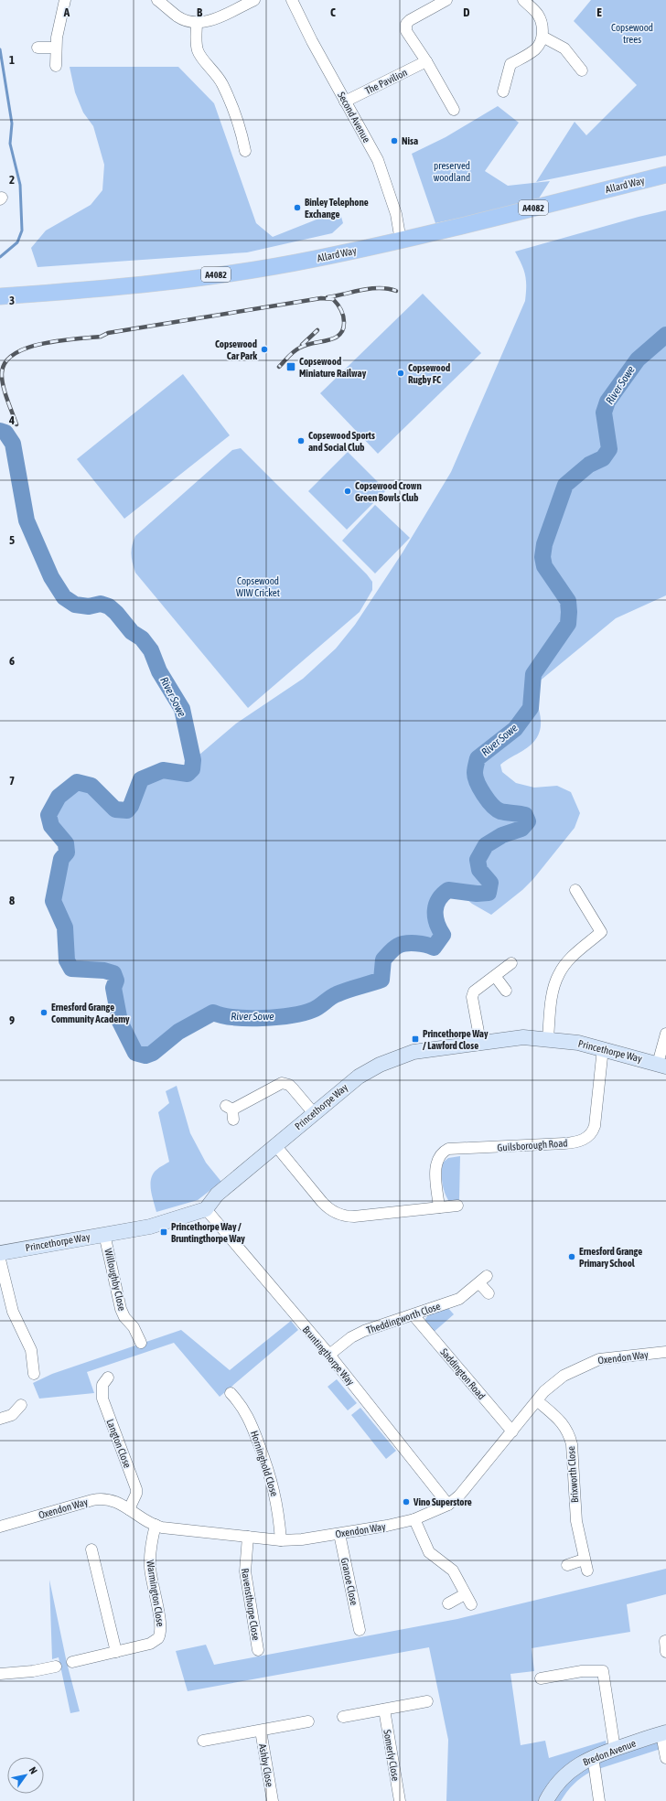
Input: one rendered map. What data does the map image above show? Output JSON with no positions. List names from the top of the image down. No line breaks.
{"streets":{"main road":["Allard Way","A4082"],"street":["The Pavilion","Second Avenue","Princethorpe Way","Guilsborough Road","Willoughby Close","Theddingworth Close","Bruntingthorpe Way","Oxendon Way","Saddington Road","Langton Close","Horninghold Close","Brixworth Close","Granoe Close","Warmington Close","Ravensthorpe Close","Bredon Avenue","Somerly Close","Ashby Close"]},"crossings":[["The Pavilion","Second Avenue"],["Second Avenue","Allard Way"],["Princethorpe Way","Guilsborough Road"],["Princethorpe Way","Willoughby Close"],["Princethorpe Way","Bruntingthorpe Way"],["Theddingworth Close","Bruntingthorpe Way"],["Theddingworth Close","Saddington Road"],["Bruntingthorpe Way","Oxendon Way"],["Oxendon Way","Saddington Road"],["Oxendon Way","Langton Close"],["Oxendon Way","Horninghold Close"],["Oxendon Way","Brixworth Close"],["Oxendon Way","Granoe Close"],["Oxendon Way","Warmington Close"],["Oxendon Way","Ravensthorpe Close"]],"water":["River Sowe"],"parks":["Copsewood trees","preserved woodland","Copsewood WIW Cricket"],"places":{"other":["Nisa","Binley Telephone Exchange","Copsewood Car Park","Copsewood Rugby FC","Copsewood Sports and Social Club","Copsewood Crown Green Bowls Club","Ernesford Grange Community Academy","Ernesford Grange Primary School","Vino Superstore"],"transit":["Copsewood Miniature Railway","Princethorpe Way / Lawford Close","Princethorpe Way / Bruntingthorpe Way"]},"north":"top right","grid":{"columns":["A","B","C","D","E"],"rows":["1","2","3","4","5","6","7","8","9"]}}
